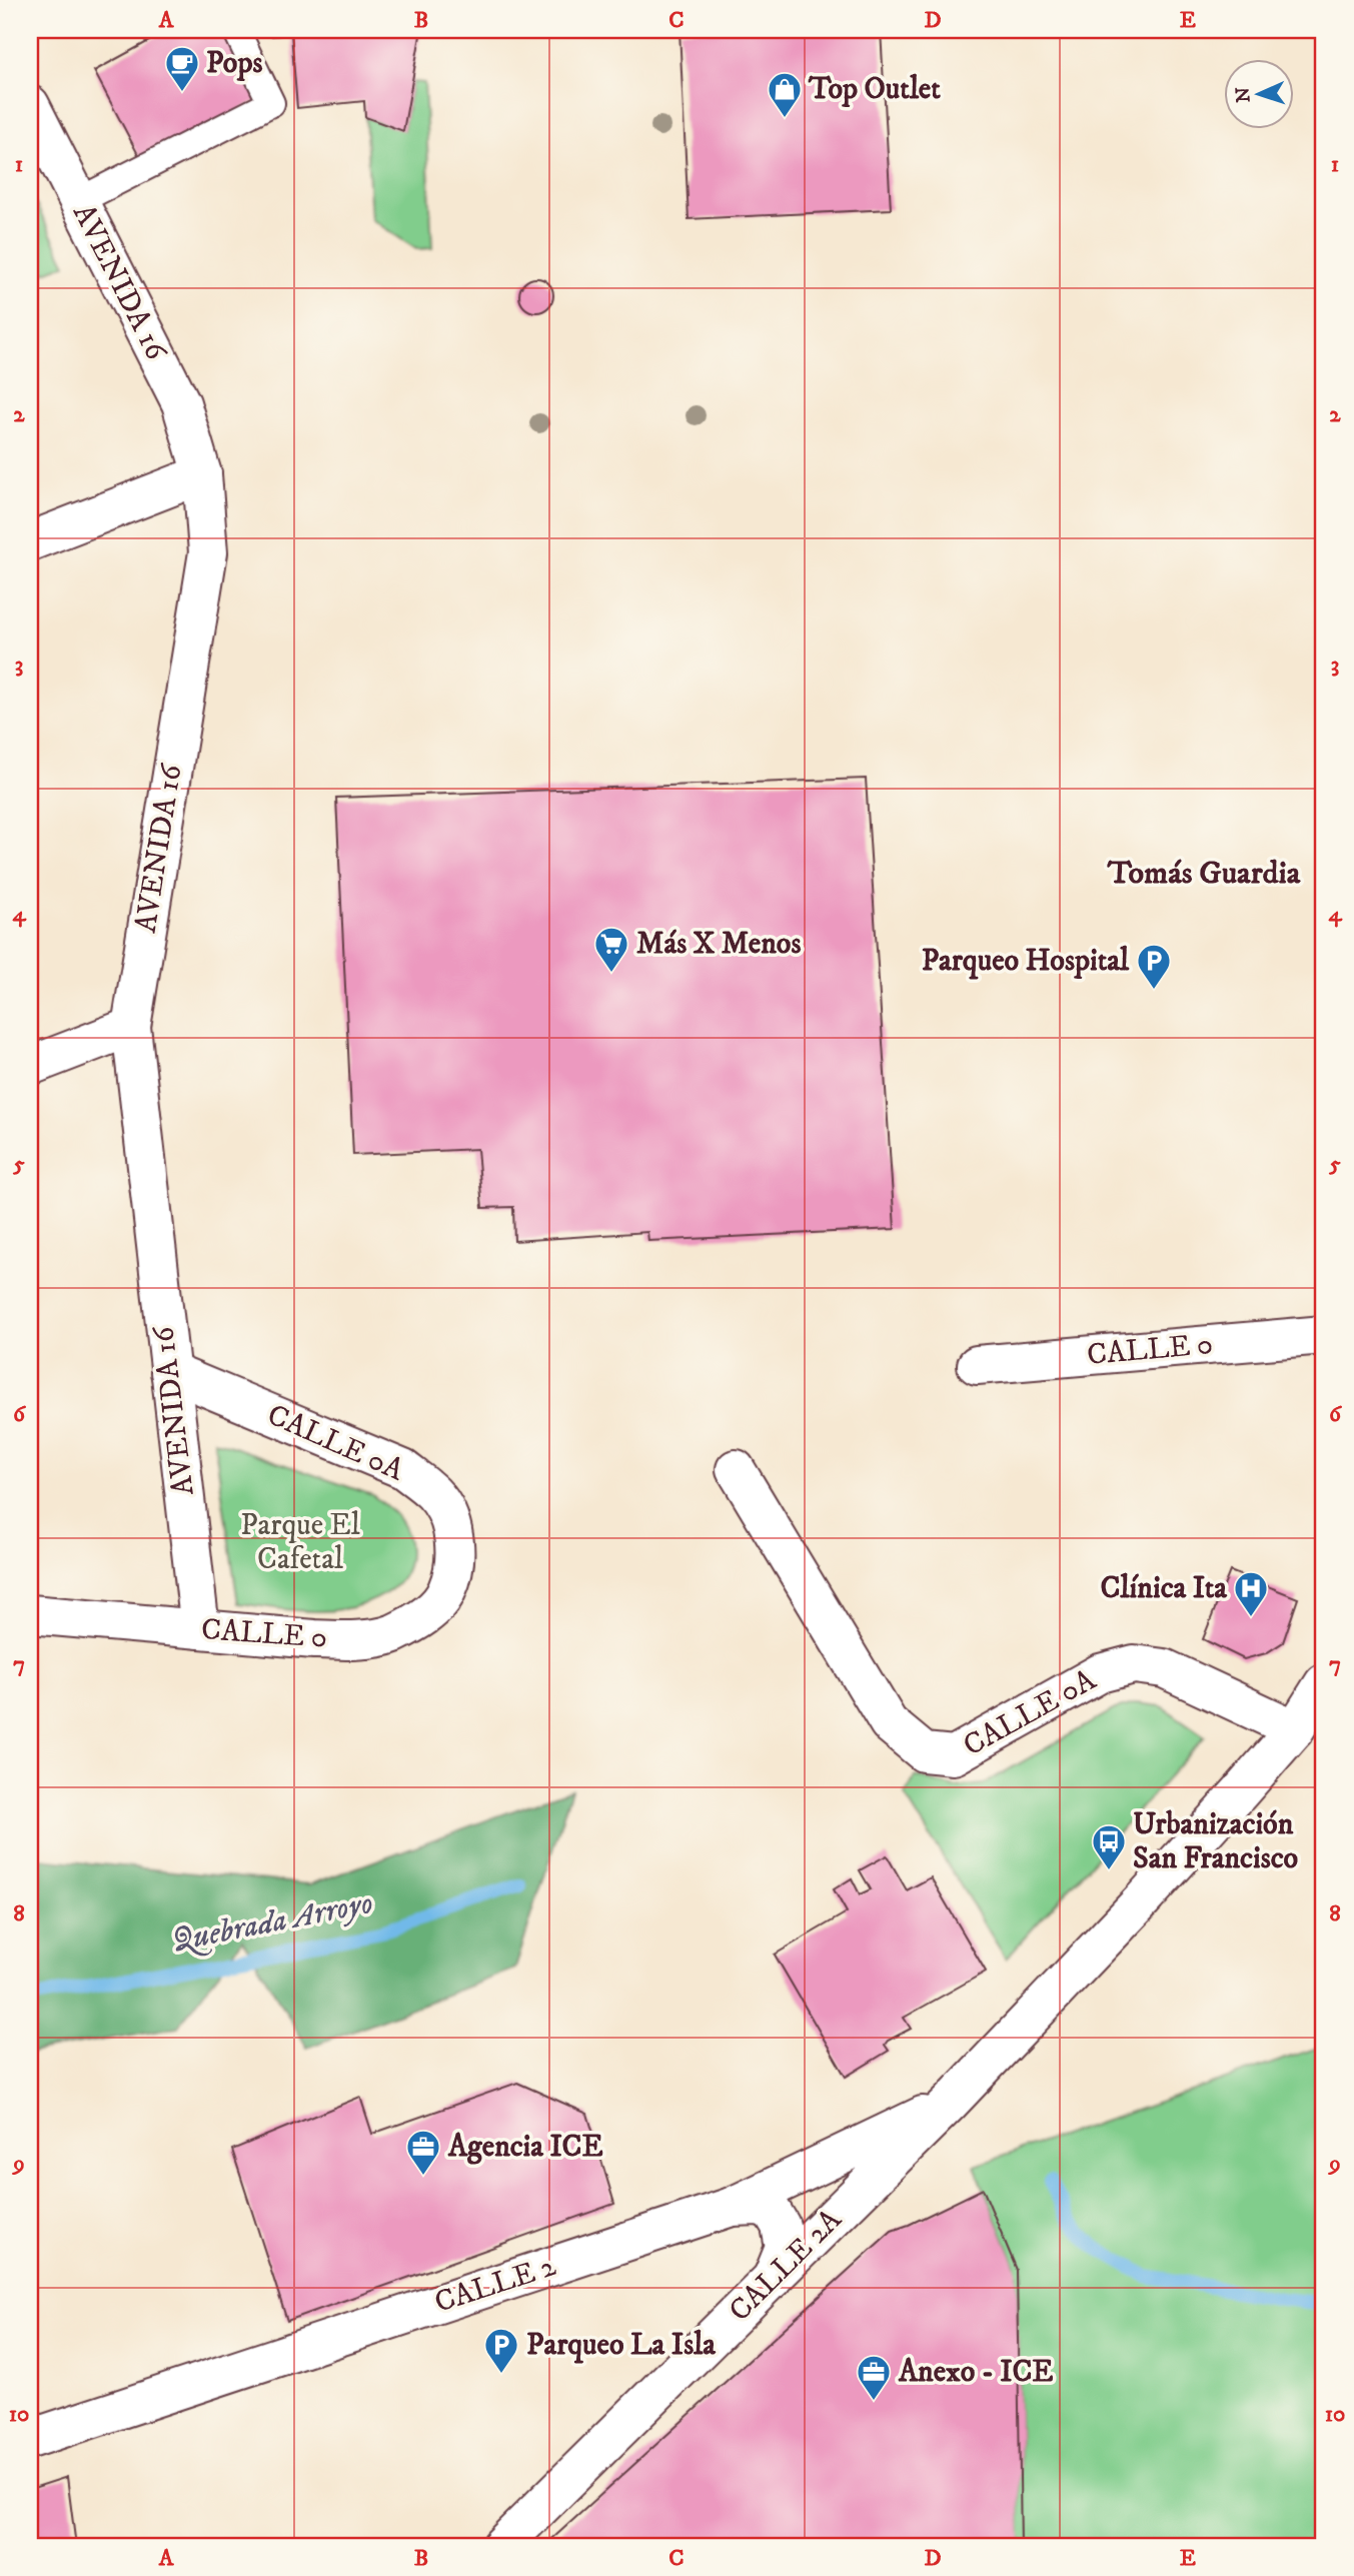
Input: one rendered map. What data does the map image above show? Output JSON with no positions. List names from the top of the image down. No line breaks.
{"streets":{"street":["AVENIDA 16","CALLE 0","CALLE 0A","CALLE 2A","CALLE 2"]},"crossings":[["AVENIDA 16","CALLE 0"],["AVENIDA 16","CALLE 0A"],["CALLE 0","CALLE 0A"],["CALLE 0A","CALLE 2A"],["CALLE 2A","CALLE 2"]],"districts":["Tomás Guardia"],"water":["Quebrada Arroyo"],"parks":["Parque El Cafetal"],"places":{"cafe":["Pops"],"shop":["Top Outlet"],"supermarket":["Más X Menos"],"parking":["Parqueo Hospital","Parqueo La Isla"],"hospital":["Clínica Ita"],"bus stop":["Urbanización San Francisco"],"office":["Agencia ICE","Anexo - ICE"]},"north":"left","grid":{"columns":["A","B","C","D","E"],"rows":["1","2","3","4","5","6","7","8","9","10"]}}
